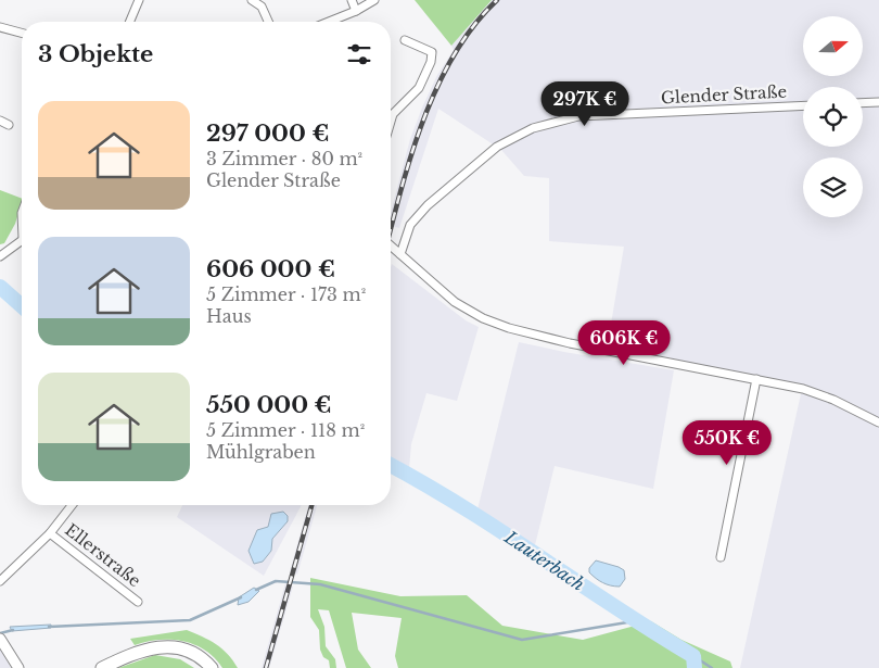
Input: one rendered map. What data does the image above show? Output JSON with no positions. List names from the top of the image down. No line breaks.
{"streets":{"street":["Glender Straße","Ellerstraße"]},"water":["Lauterbach"],"north":"right","page":{"heading":"3 Objekte","price":["297K €","606K €","550K €"],"list":[{"name":"297 000 €","note":"3 Zimmer · 80 m² · Glender Straße"},{"name":"606 000 €","note":"5 Zimmer · 173 m² · Haus"},{"name":"550 000 €","note":"5 Zimmer · 118 m² · Mühlgraben"}]}}
